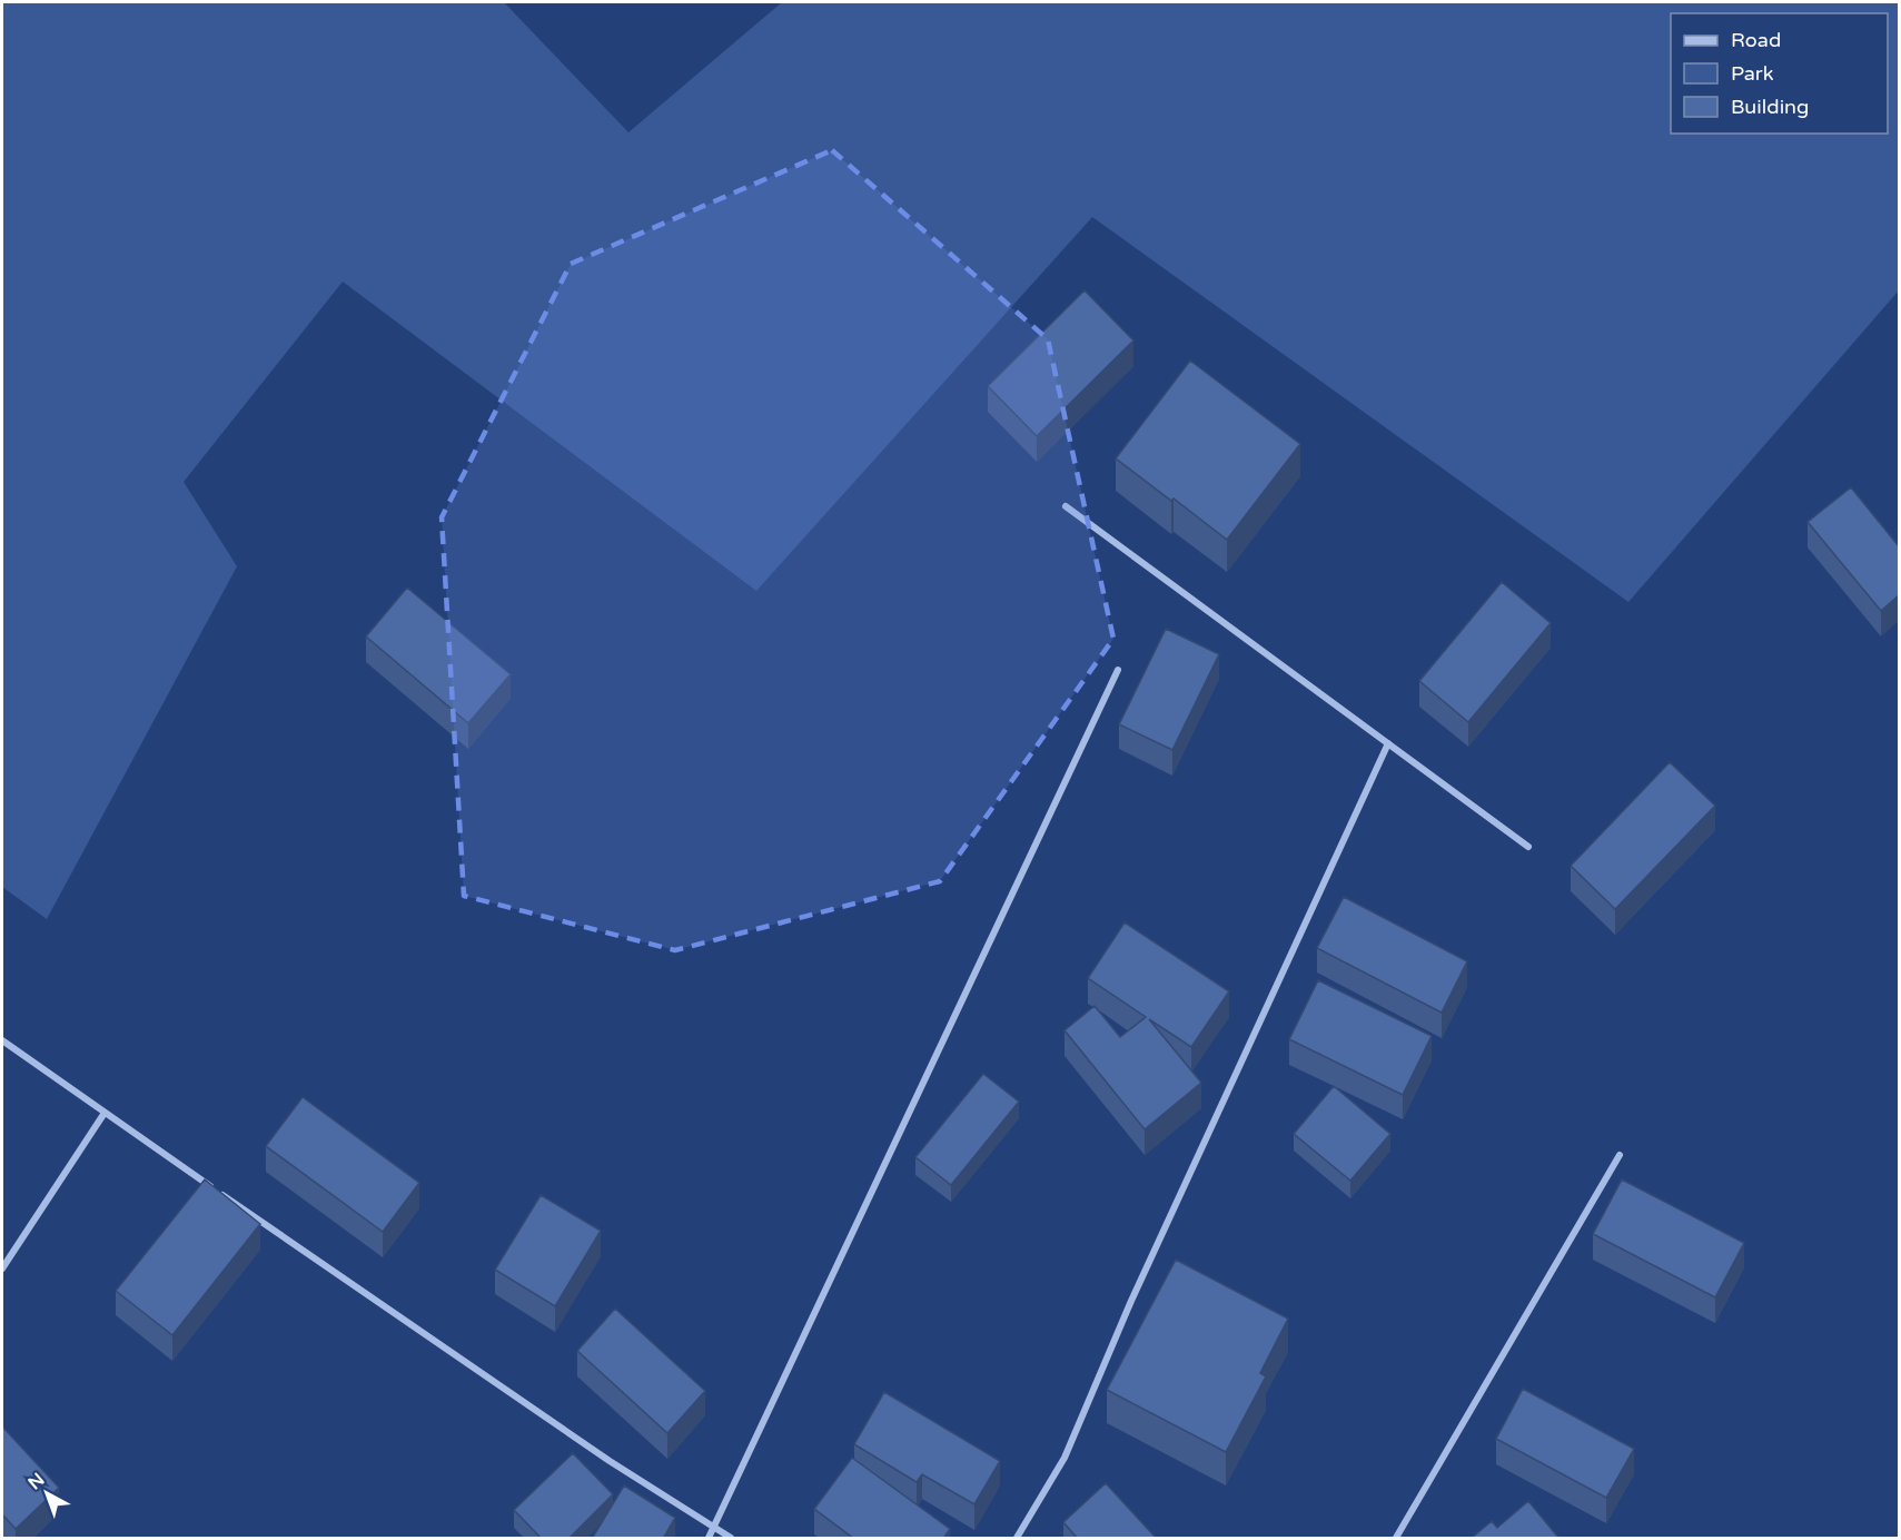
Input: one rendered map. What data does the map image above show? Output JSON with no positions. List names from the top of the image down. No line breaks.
{"legend":["Road","Park","Building"],"north":"top left"}
